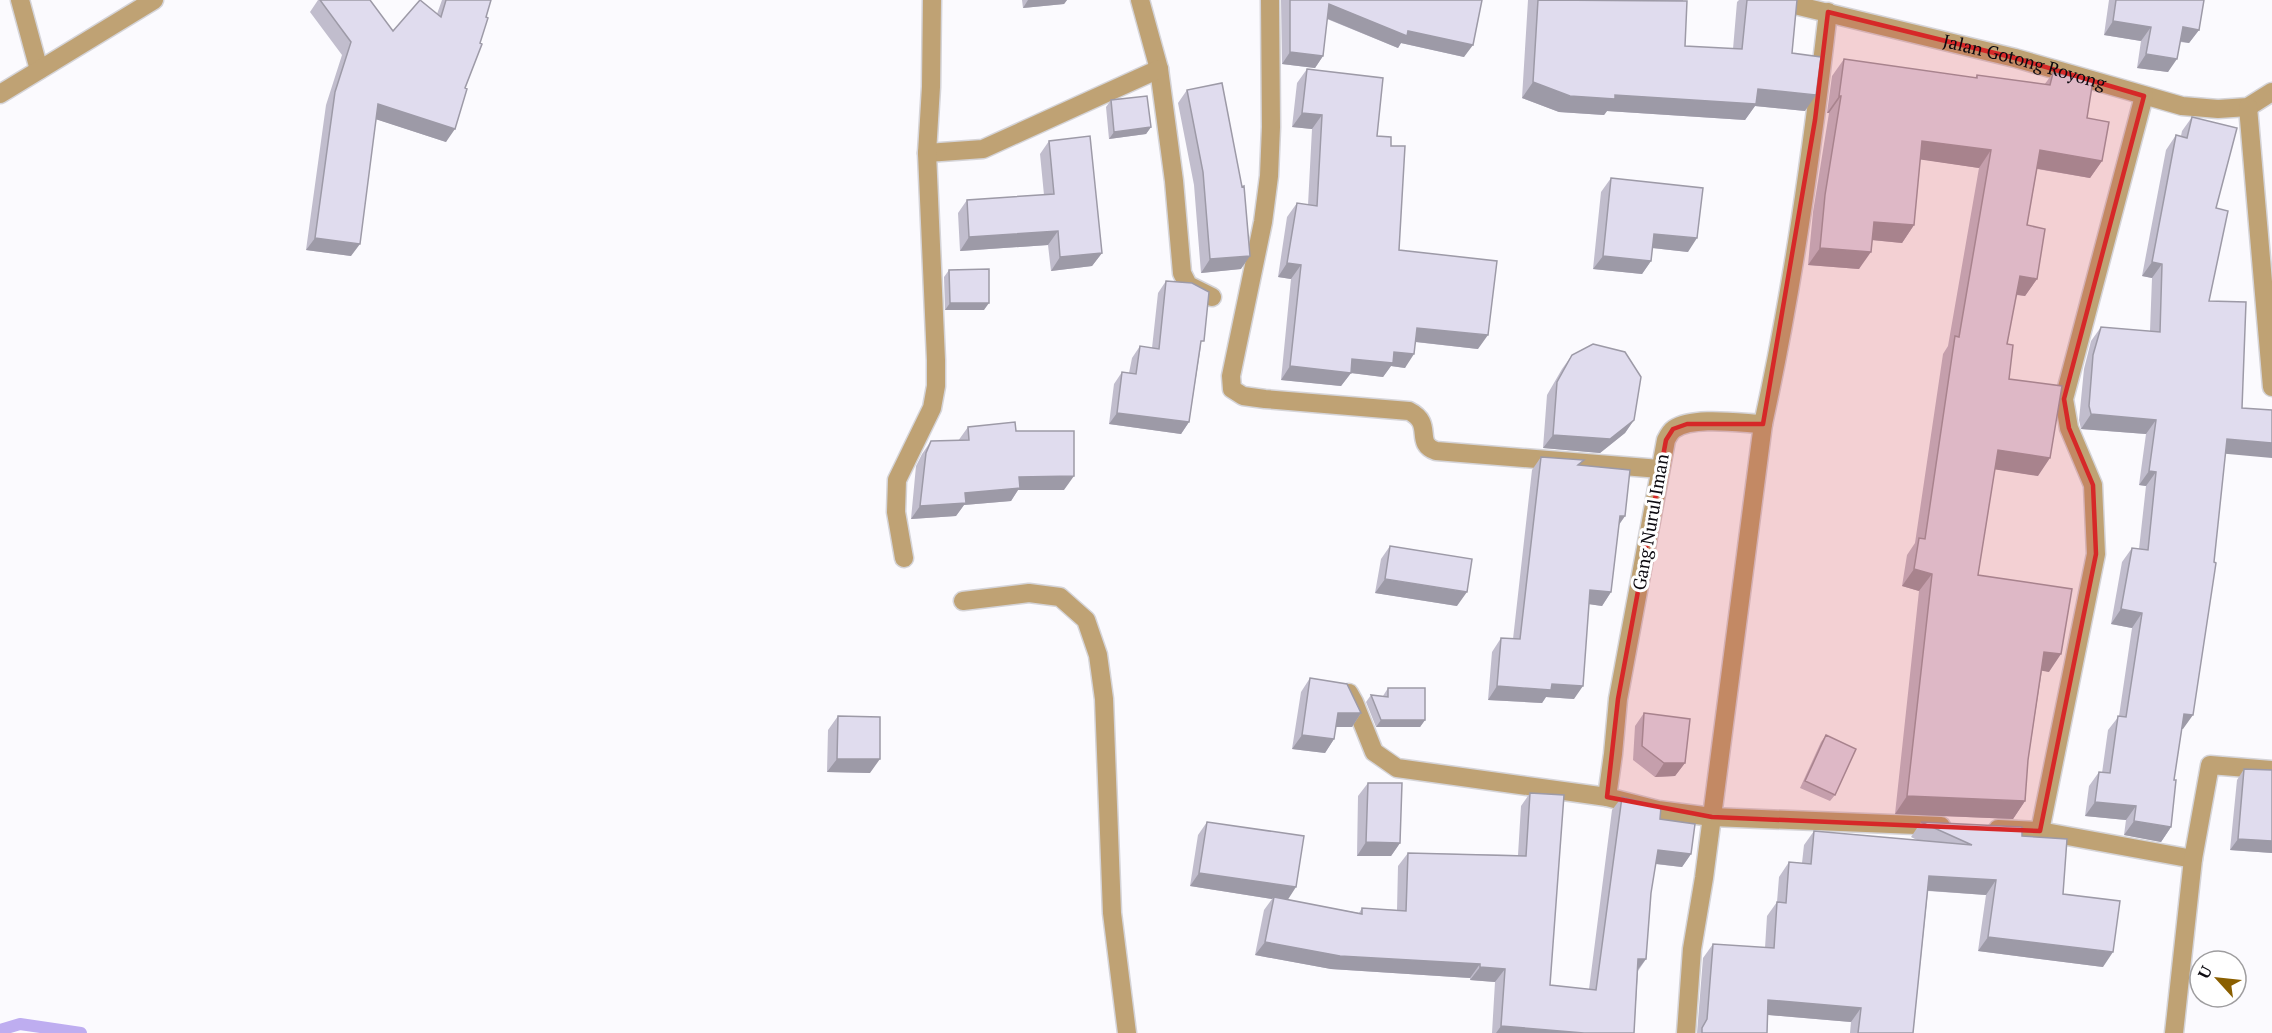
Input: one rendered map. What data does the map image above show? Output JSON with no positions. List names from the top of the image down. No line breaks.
{"streets":{"street":["Jalan Gotong Royong","Gang Nurul Iman"]},"north":"top left"}
